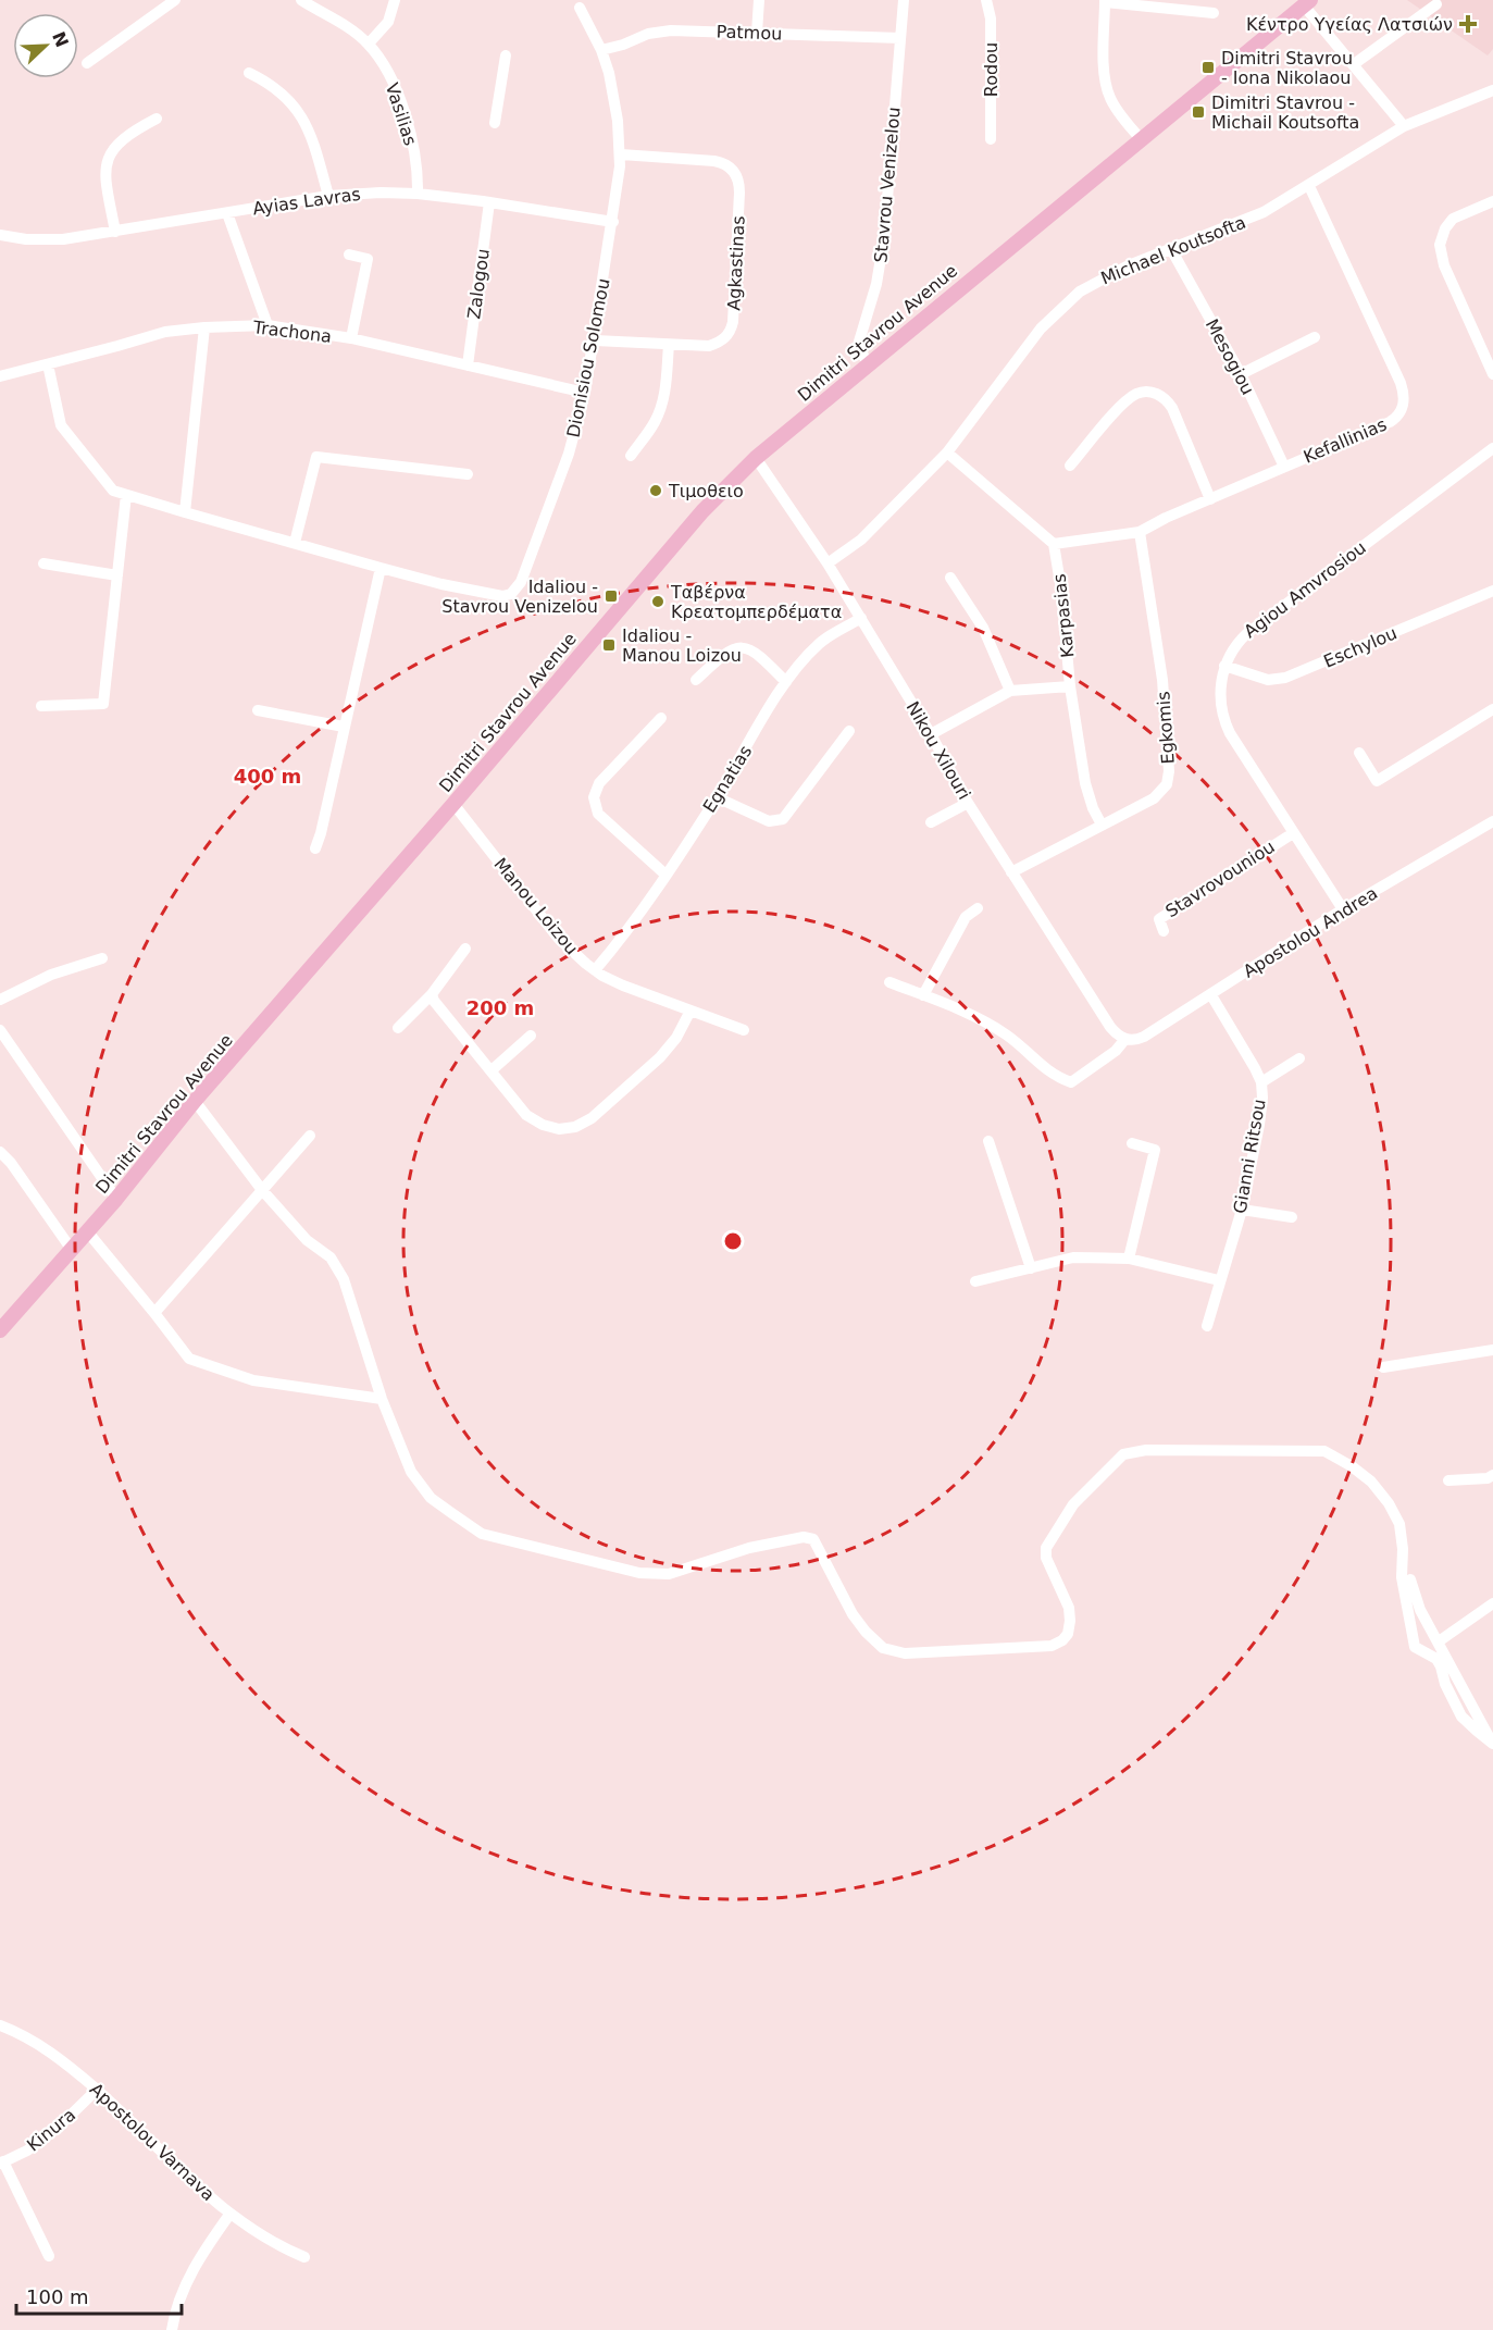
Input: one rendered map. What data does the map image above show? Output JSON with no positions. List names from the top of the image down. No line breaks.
{"streets":{"main road":["Dimitri Stavrou Avenue"],"street":["Patmou","Rodou","Vasilias","Stavrou Venizelou","Ayias Lavras","Michael Koutsofta","Agkastinas","Zalogou","Trachona","Mesogiou","Dionisiou Solomou","Kefallinias","Agiou Amvrosiou","Karpasias","Eschylou","Egkomis","Nikou Xilouri","Egnatias","Stavrovouniou","Manou Loizou","Apostolou Andrea","Gianni Ritsou","Kinura","Apostolou Varnava"]},"crossings":[["Patmou","Stavrou Venizelou"],["Patmou","Dionisiou Solomou"],["Vasilias","Ayias Lavras"],["Stavrou Venizelou","Dimitri Stavrou Avenue"],["Ayias Lavras","Zalogou"],["Ayias Lavras","Dionisiou Solomou"],["Michael Koutsofta","Mesogiou"],["Michael Koutsofta","Kefallinias"],["Michael Koutsofta","Nikou Xilouri"],["Agkastinas","Dionisiou Solomou"],["Zalogou","Trachona"],["Trachona","Dionisiou Solomou"],["Dimitri Stavrou Avenue","Nikou Xilouri"],["Dimitri Stavrou Avenue","Manou Loizou"],["Mesogiou","Kefallinias"],["Kefallinias","Karpasias"],["Kefallinias","Egkomis"],["Agiou Amvrosiou","Eschylou"],["Agiou Amvrosiou","Stavrovouniou"],["Agiou Amvrosiou","Apostolou Andrea"],["Karpasias","Egkomis"],["Egkomis","Nikou Xilouri"],["Nikou Xilouri","Egnatias"],["Nikou Xilouri","Apostolou Andrea"],["Egnatias","Manou Loizou"],["Apostolou Andrea","Gianni Ritsou"],["Kinura","Apostolou Varnava"]],"places":{"health":["Κέντρο Υγείας Λατσιών"],"transit":["Dimitri Stavrou - Iona Nikolaou","Dimitri Stavrou - Michail Koutsofta","Idaliou - Stavrou Venizelou","Idaliou - Manou Loizou"],"other":["Τιμοθειο","Ταβέρνα Κρεατομπερδέματα"]},"scale_bar":"100 m","north":"top right","rings":["400 m","200 m"]}
